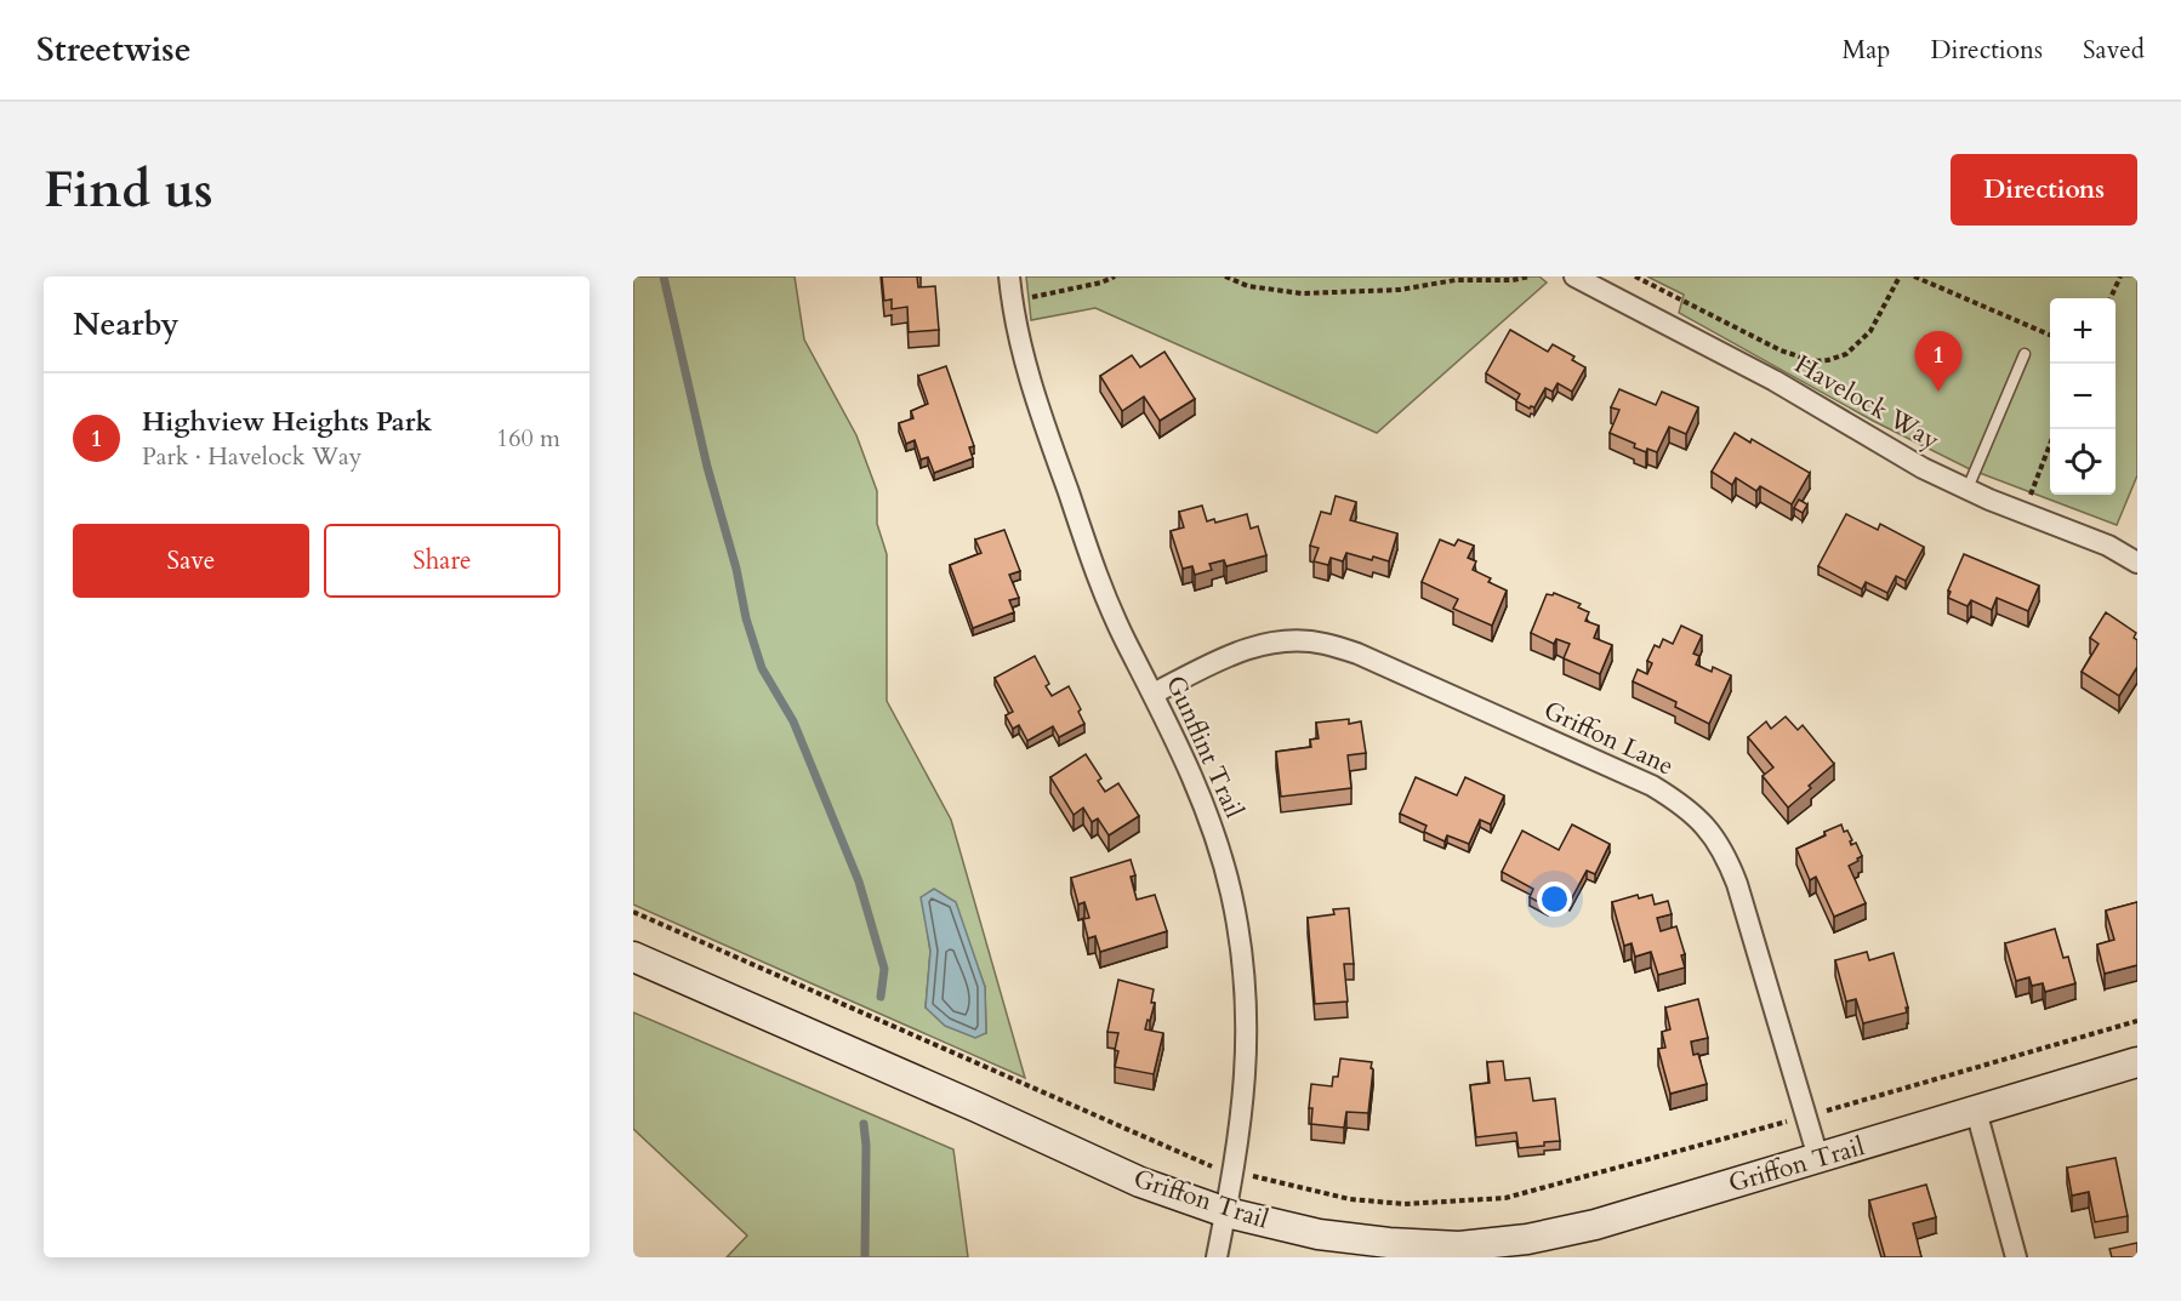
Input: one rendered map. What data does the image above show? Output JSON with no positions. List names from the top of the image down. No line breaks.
{"streets":{"street":["Havelock Way","Griffon Lane","Gunflint Trail","Griffon Trail"]},"crossings":[["Griffon Lane","Gunflint Trail"],["Griffon Lane","Griffon Trail"],["Gunflint Trail","Griffon Trail"]],"page":{"header":"Streetwise","nav":["Map","Directions","Saved"],"buttons":["Directions",["Save","Share"]],"title":"Find us","heading":"Nearby","map_buttons":["+","−"],"pins":"1","list":[{"mark":"1","name":"Highview Heights Park","note":"Park · Havelock Way","value":"160 m"}]}}
